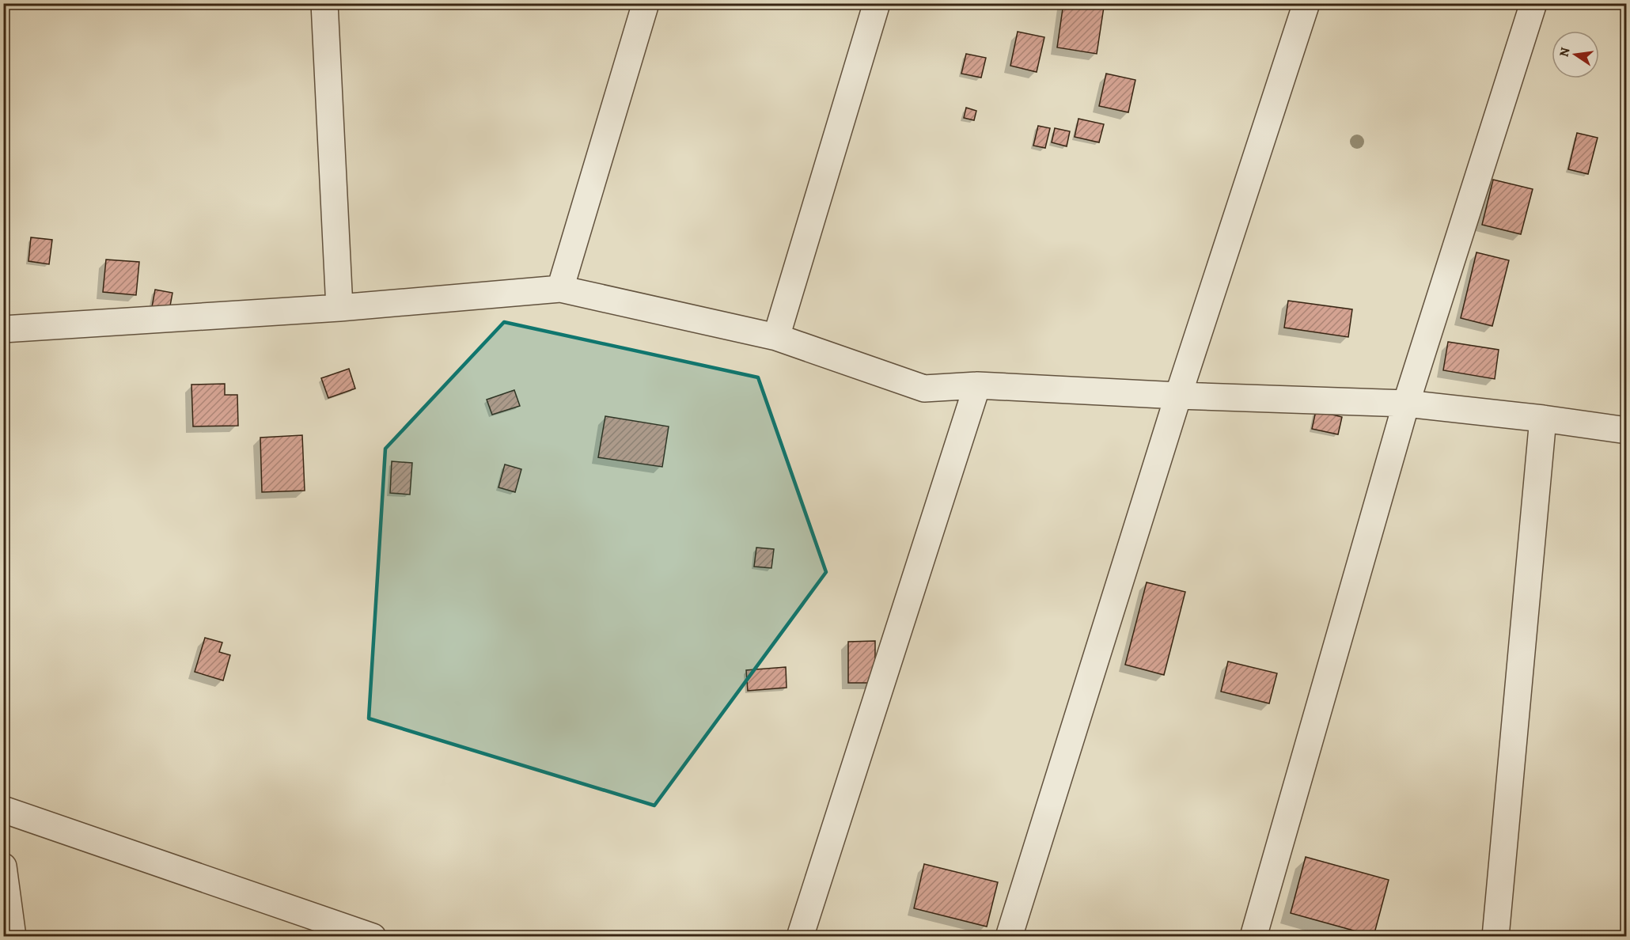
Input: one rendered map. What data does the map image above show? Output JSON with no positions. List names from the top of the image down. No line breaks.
{"north":"left"}
